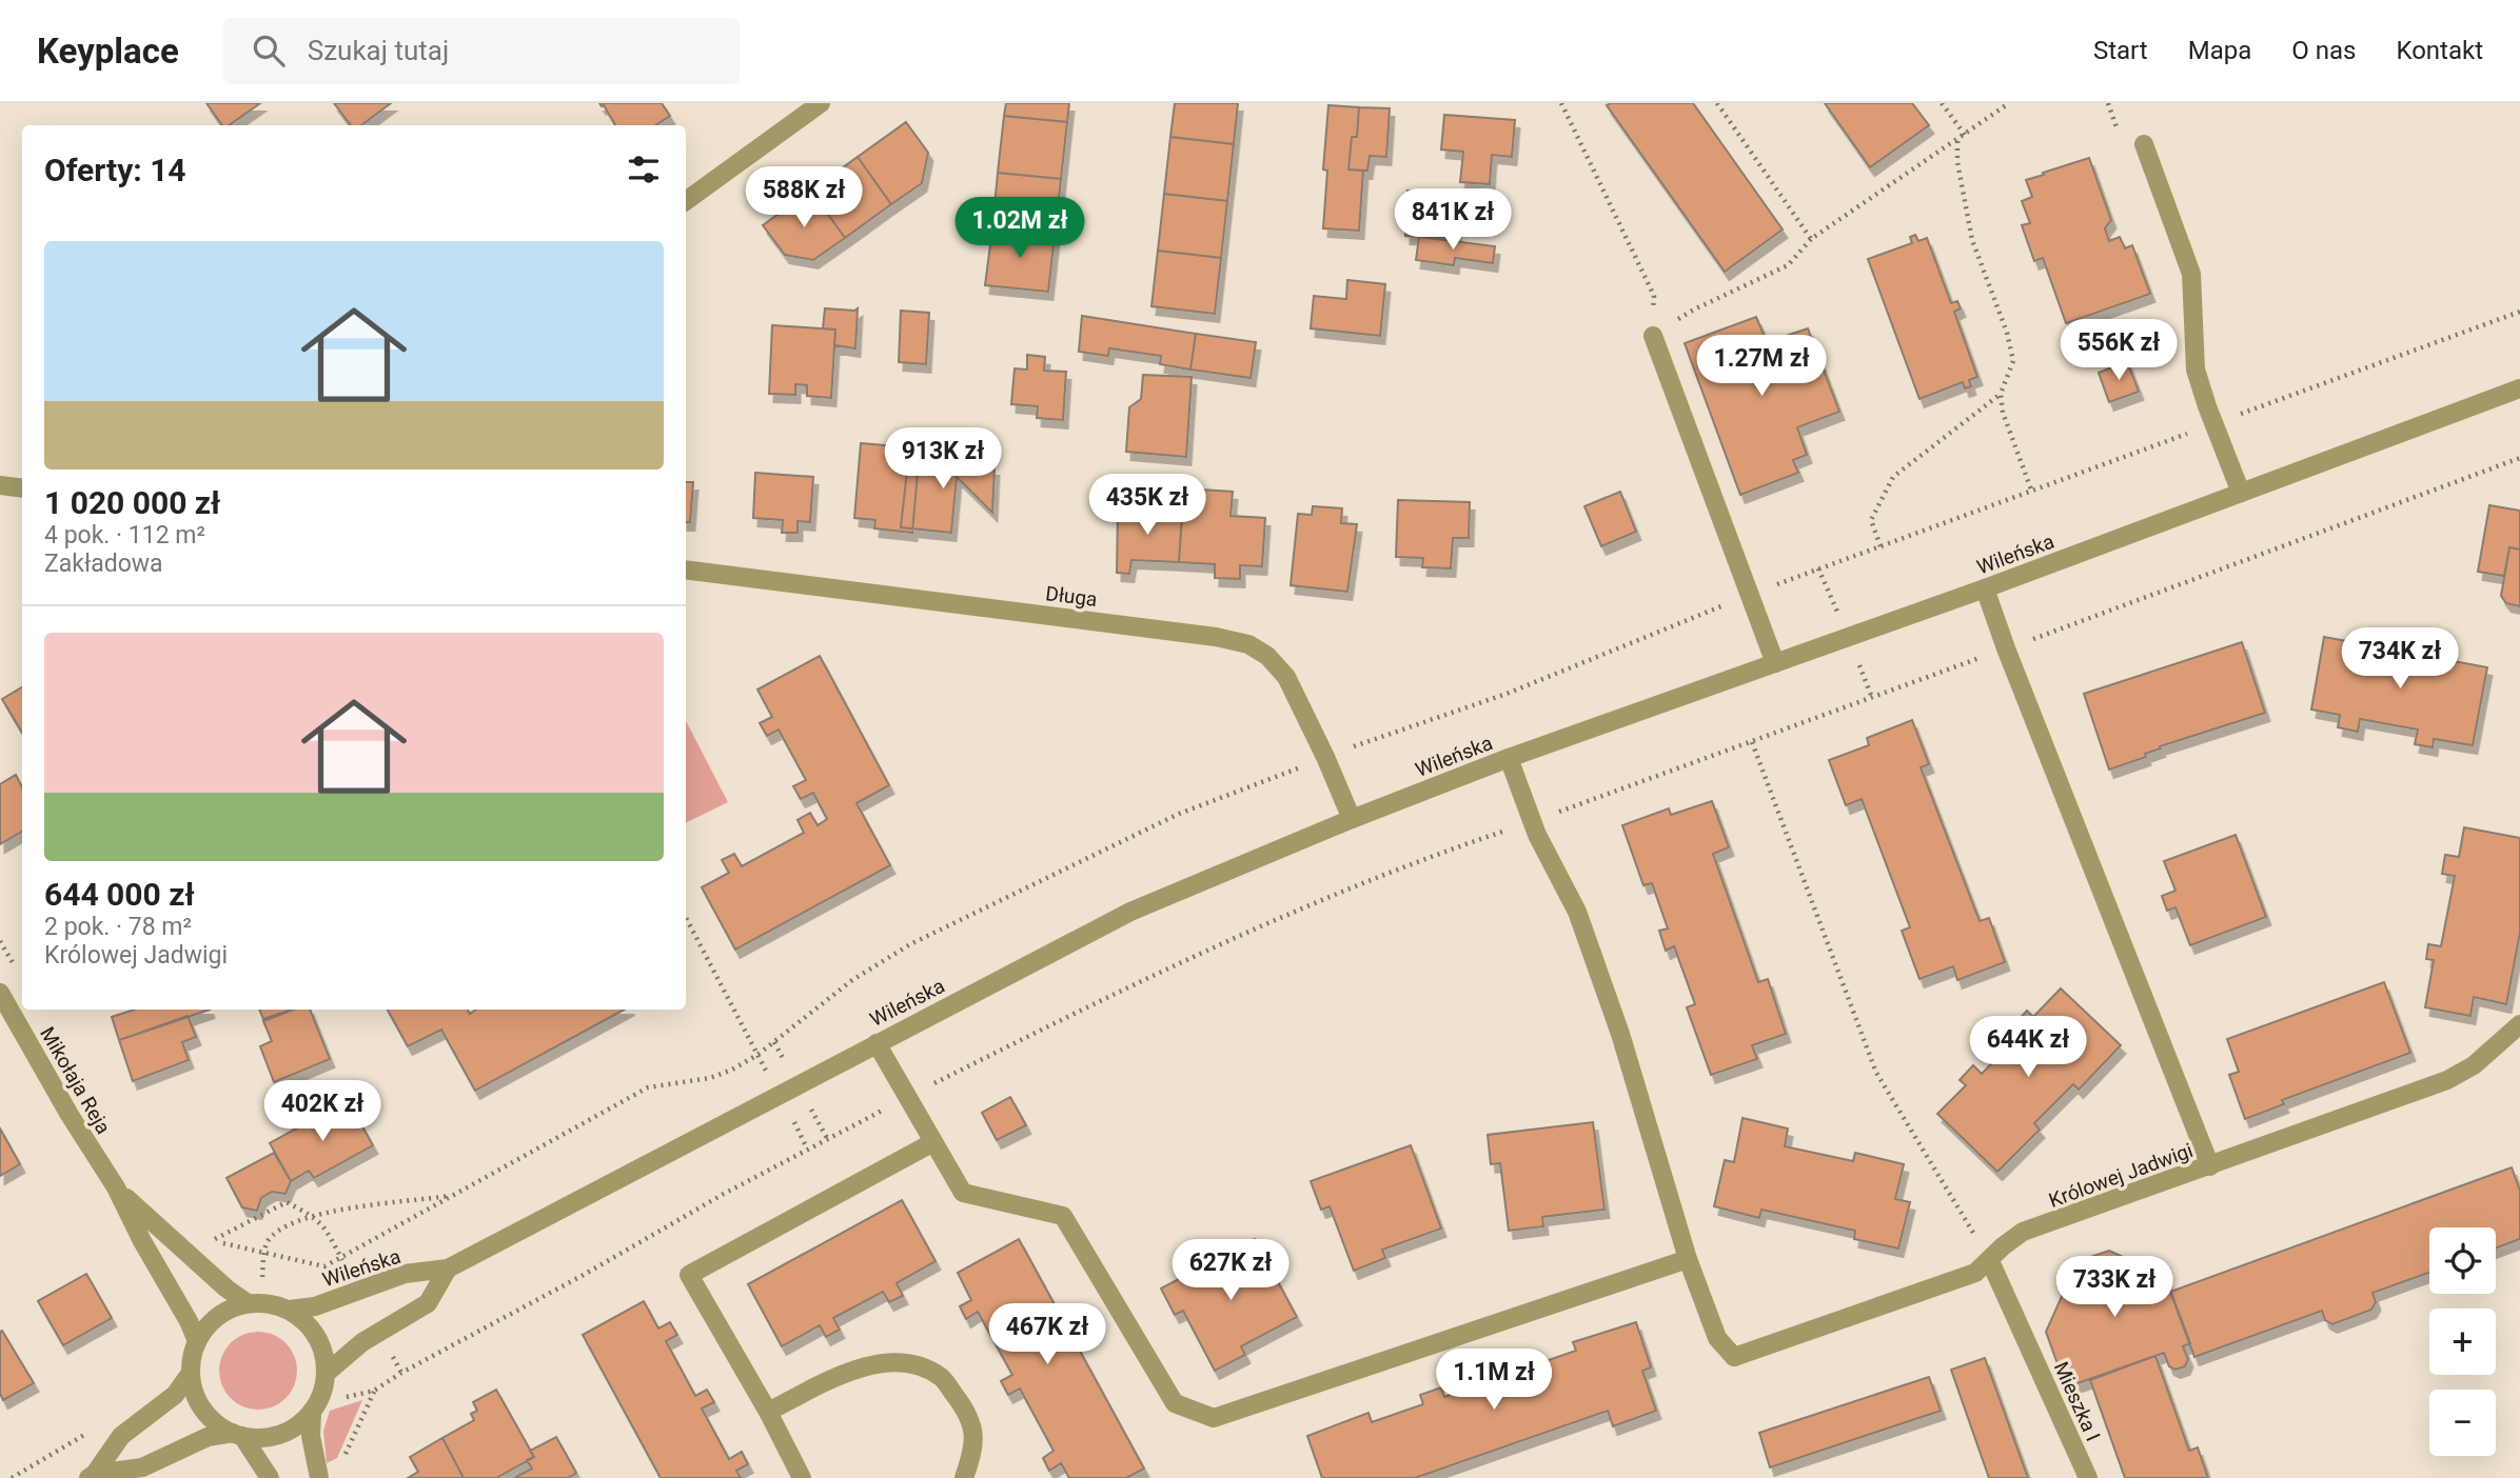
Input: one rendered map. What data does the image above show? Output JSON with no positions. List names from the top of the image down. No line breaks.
{"streets":{"street":["Wileńska","Długa","Mikołaja Reja","Królowej Jadwigi","Mieszka I"]},"crossings":[["Wileńska","Długa"],["Wileńska","Mikołaja Reja"],["Królowej Jadwigi","Mieszka I"]],"page":{"header":"Keyplace","search":"Szukaj tutaj","nav":["Start","Mapa","O nas","Kontakt"],"heading":"Oferty: 14","price":["588K zł","841K zł","1.02M zł","556K zł","1.27M zł","913K zł","435K zł","734K zł","644K zł","402K zł","627K zł","733K zł","467K zł","1.1M zł"],"list":[{"name":"1 020 000 zł","note":"4 pok. · 112 m² · Zakładowa"},{"name":"644 000 zł","note":"2 pok. · 78 m² · Królowej Jadwigi"}],"map_buttons":["+","−"]}}
